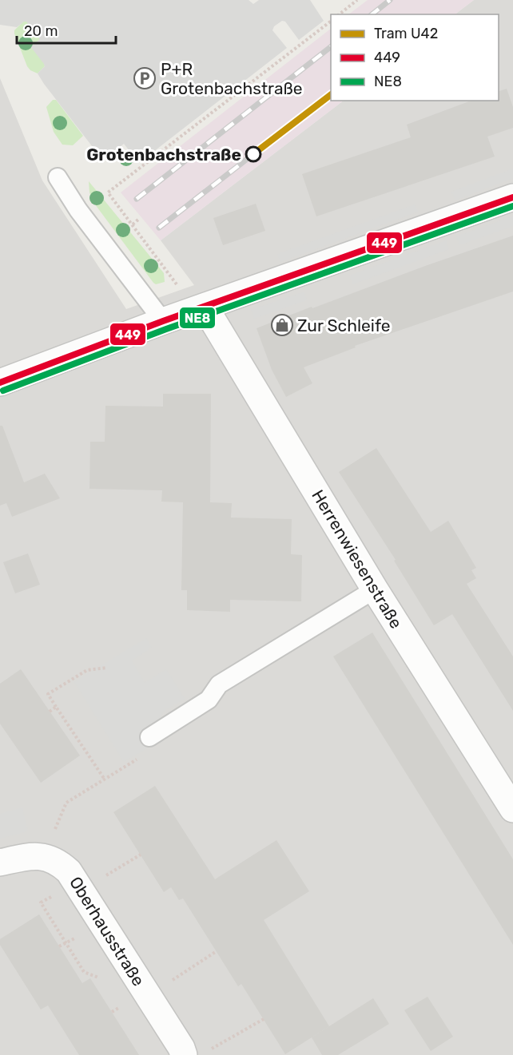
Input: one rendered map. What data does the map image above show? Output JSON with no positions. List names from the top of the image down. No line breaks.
{"streets":{"street":["Herrenwiesenstraße","Oberhausstraße"]},"places":{"parking":["P+R Grotenbachstraße"],"other":["Grotenbachstraße"],"shop":["Zur Schleife"]},"lines":["tram line U42","transit line 449","transit line NE8"],"legend":["Tram U42","449","NE8"],"scale_bar":"20 m"}
